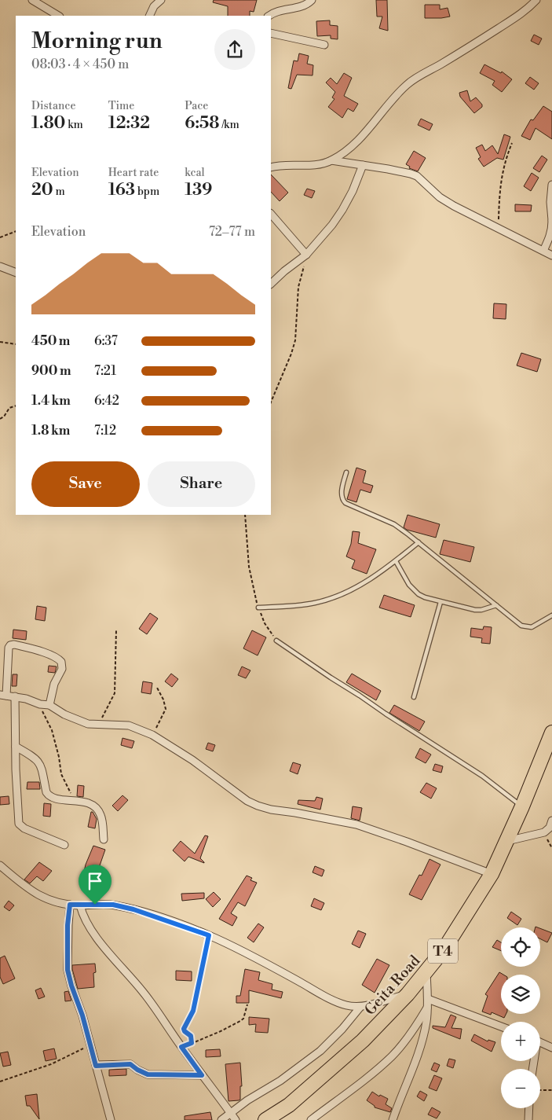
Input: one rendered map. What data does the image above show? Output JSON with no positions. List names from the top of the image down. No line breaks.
{"streets":{"highway":["T4","Geita Road"]},"page":{"heading":["Morning run","08:03 · 4 × 450 m"],"stats":[["Distance","1.80 km"],["Time","12:32"],["Pace","6:58 /km"],["Elevation","20 m"],["Heart rate","163 bpm"],["kcal","139"]],"chart":["Elevation","72–77 m"],"list":[{"name":"450 m","note":"6:37"},{"name":"900 m","note":"7:21"},{"name":"1.4 km","note":"6:42"},{"name":"1.8 km","note":"7:12"}],"buttons":["Save","Share"],"map_buttons":["+","−"]}}
